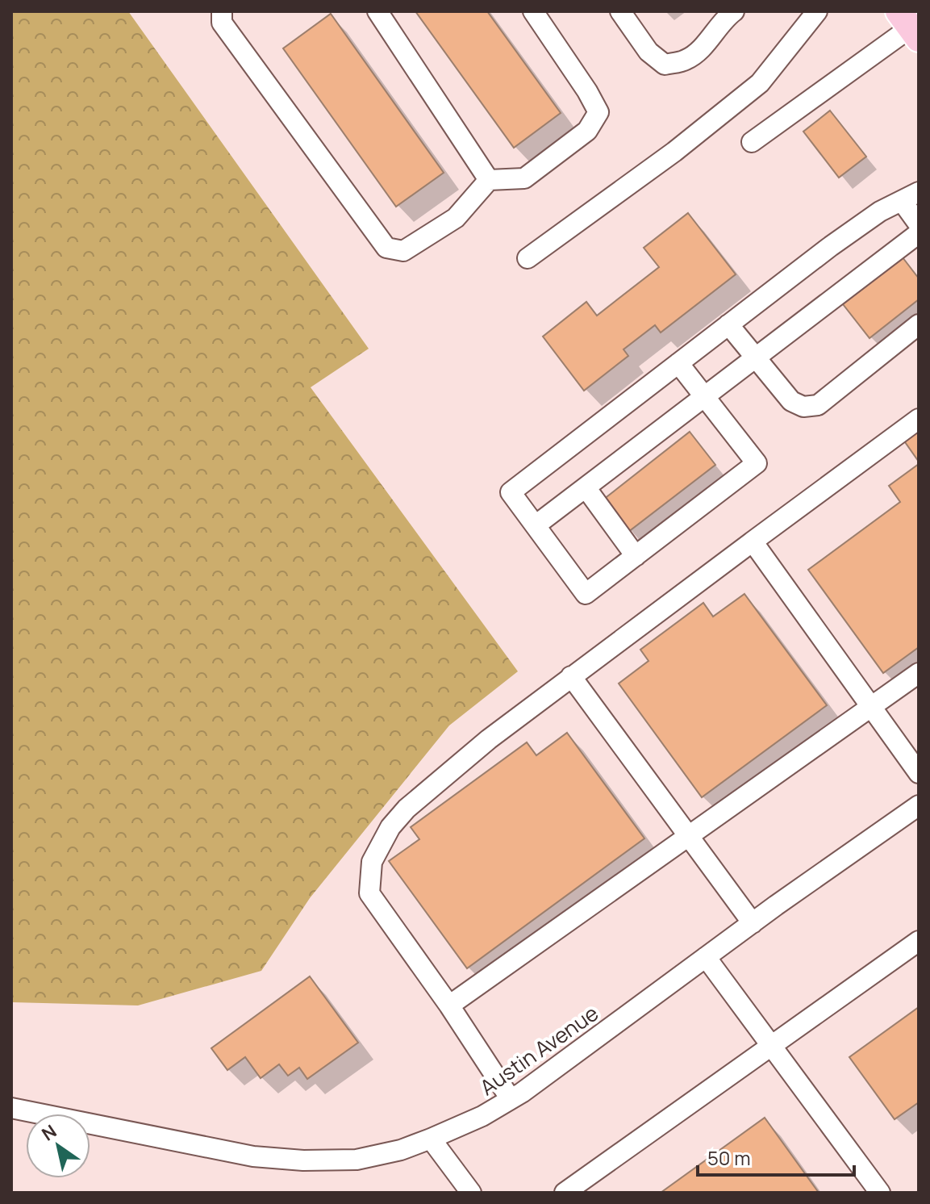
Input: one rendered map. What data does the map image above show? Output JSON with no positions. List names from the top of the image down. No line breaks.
{"streets":{"street":["Austin Avenue"]},"scale_bar":"50 m","north":"top left"}
